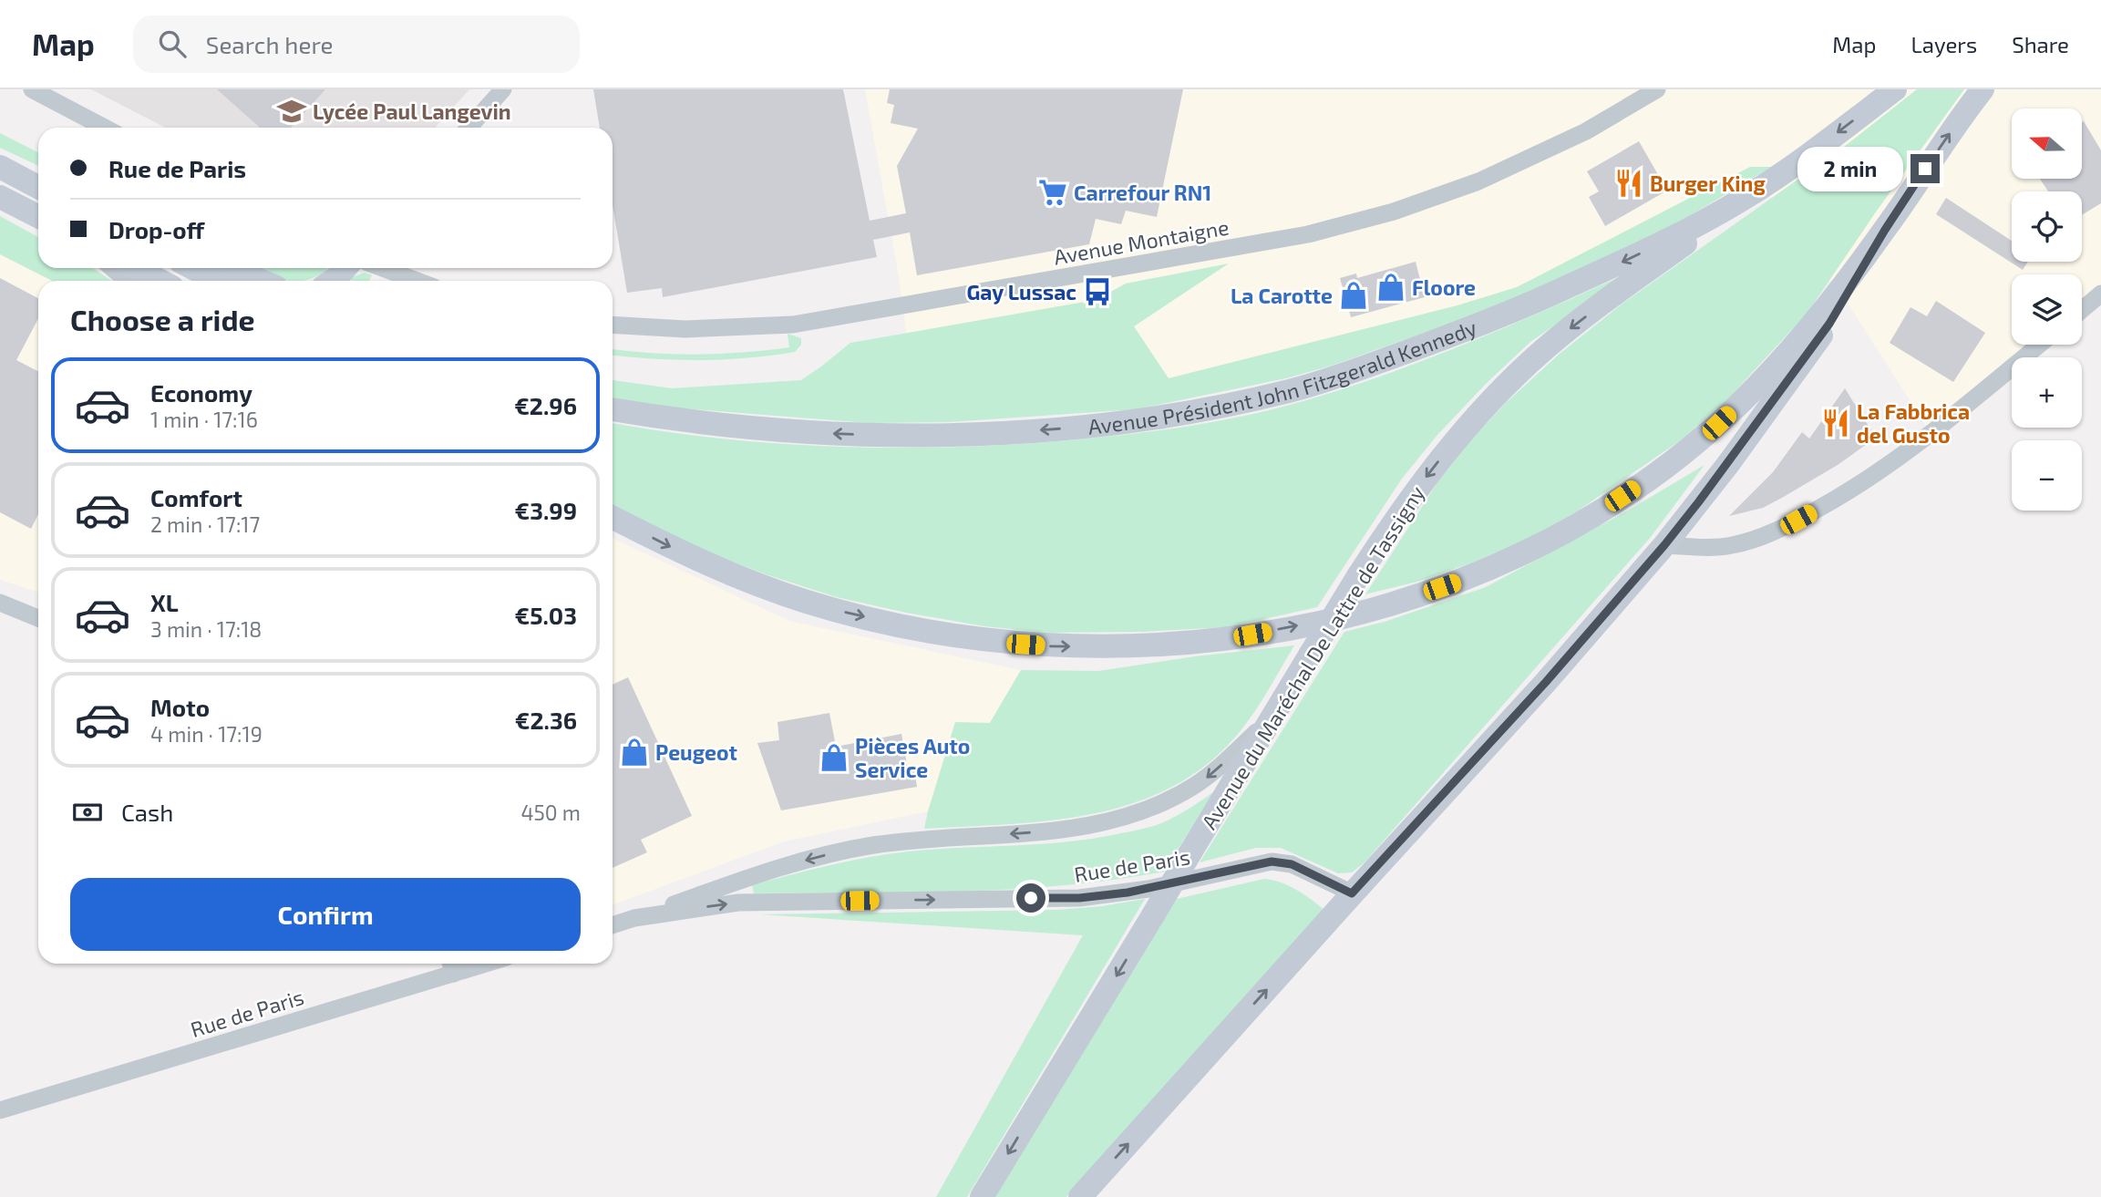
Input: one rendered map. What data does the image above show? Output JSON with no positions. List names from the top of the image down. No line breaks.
{"streets":{"main road":["Avenue Président John Fitzgerald Kennedy","Avenue du Maréchal De Lattre de Tassigny"],"street":["Avenue Montaigne","Rue de Paris"]},"crossings":[["Avenue Président John Fitzgerald Kennedy","Avenue du Maréchal De Lattre de Tassigny"]],"places":{"school or university":["Lycée Paul Langevin"],"restaurant":["Burger King","La Fabbrica del Gusto"],"supermarket":["Carrefour RN1"],"shop":["Floore","La Carotte","Peugeot","Pièces Auto Service"],"bus stop":["Gay Lussac"]},"north":"left","page":{"header":"Map","search":"Search here","nav":["Map","Layers","Share"],"map_buttons":["+","−"],"banner":["Rue de Paris","Drop-off"],"bubble":"2 min","heading":"Choose a ride","list":[{"name":"Economy","note":"1 min · 17:16","value":"€2.96"},{"name":"Comfort","note":"2 min · 17:17","value":"€3.99"},{"name":"XL","note":"3 min · 17:18","value":"€5.03"},{"name":"Moto","note":"4 min · 17:19","value":"€2.36"}],"pay":["Cash","450 m"],"buttons":"Confirm"}}
